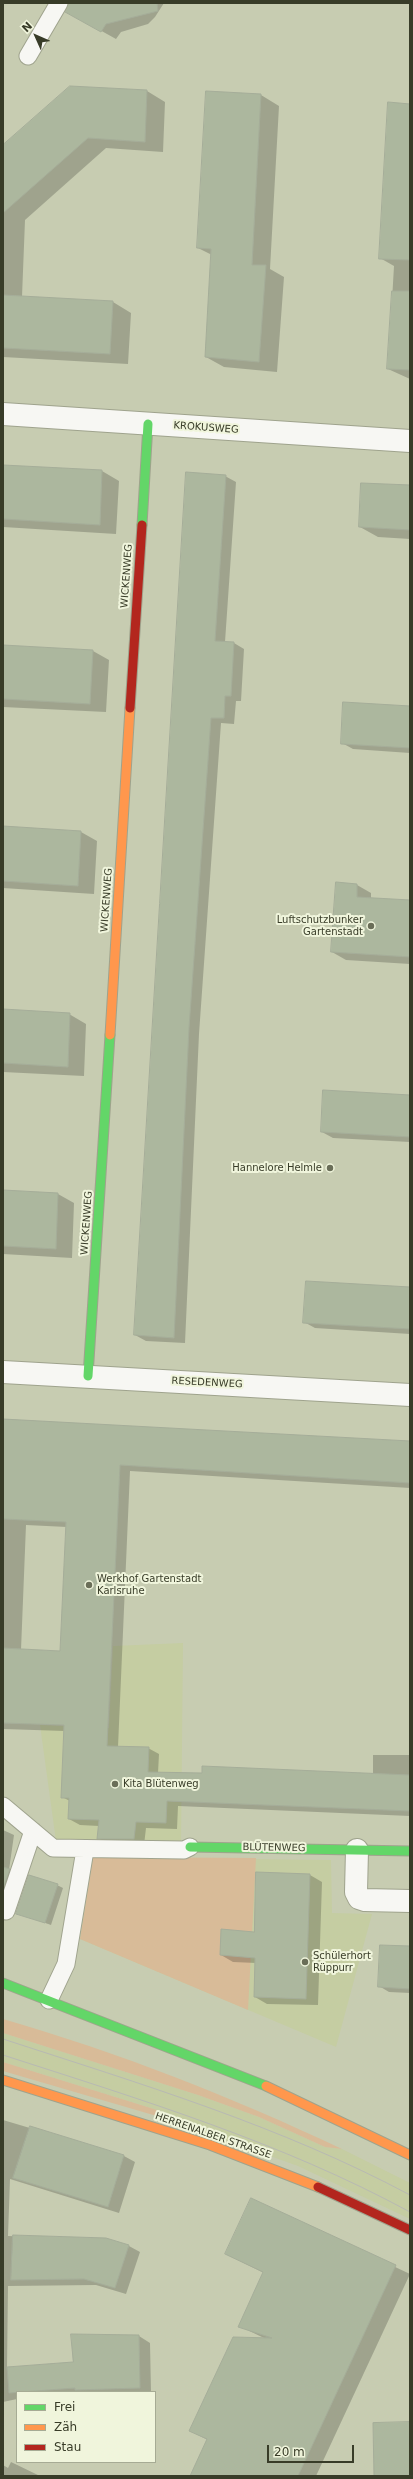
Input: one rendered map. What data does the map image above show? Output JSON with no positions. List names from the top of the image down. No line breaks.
{"streets":{"street":["KROKUSWEG","WICKENWEG","RESEDENWEG","BLÜTENWEG","HERRENALBER STRASSE"]},"crossings":[["KROKUSWEG","WICKENWEG"],["WICKENWEG","RESEDENWEG"]],"places":["Luftschutzbunker Gartenstadt","Hannelore Helmle","Werkhof Gartenstadt Karlsruhe","Kita Blütenweg","Schülerhort Rüppurr"],"legend":["Frei","Zäh","Stau"],"scale_bar":"20 m","north":"top left"}
